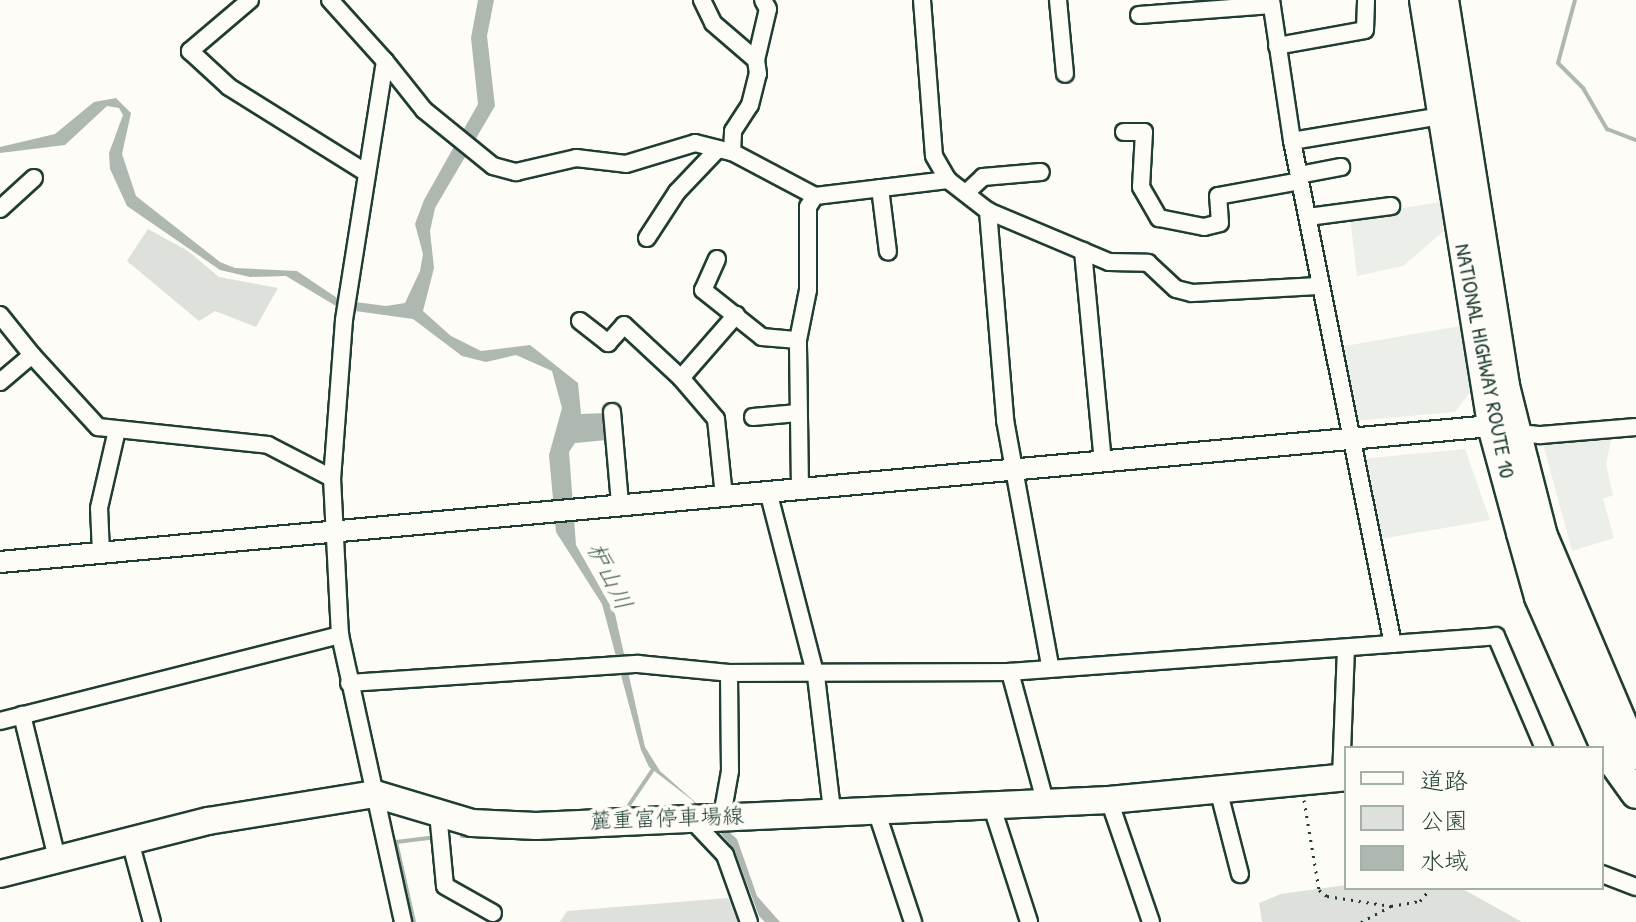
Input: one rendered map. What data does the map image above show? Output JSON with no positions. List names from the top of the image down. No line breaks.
{"streets":{"highway":["NATIONAL HIGHWAY ROUTE 10"],"main road":["麓重富停車場線"]},"water":["枦山川"],"legend":["道路","公園","水域"]}
